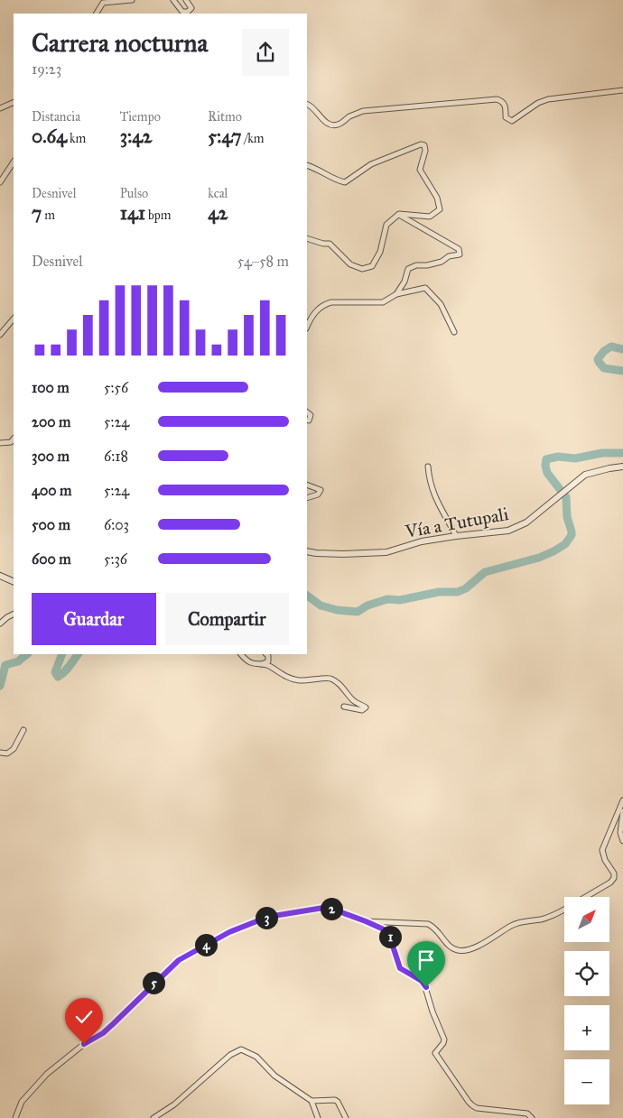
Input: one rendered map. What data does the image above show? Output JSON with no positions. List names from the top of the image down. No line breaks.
{"streets":{"street":["Vía a Tutupali"]},"north":"top right","page":{"heading":["Carrera nocturna","19:23"],"stats":[["Distancia","0.64 km"],["Tiempo","3:42"],["Ritmo","5:47 /km"],["Desnivel","7 m"],["Pulso","141 bpm"],["kcal","42"]],"chart":["Desnivel","54–58 m"],"list":[{"name":"100 m","note":"5:56"},{"name":"200 m","note":"5:24"},{"name":"300 m","note":"6:18"},{"name":"400 m","note":"5:24"},{"name":"500 m","note":"6:03"},{"name":"600 m","note":"5:36"}],"buttons":["Guardar","Compartir"],"map_buttons":["+","−"],"pins":["2","3","1","4","5"]}}
